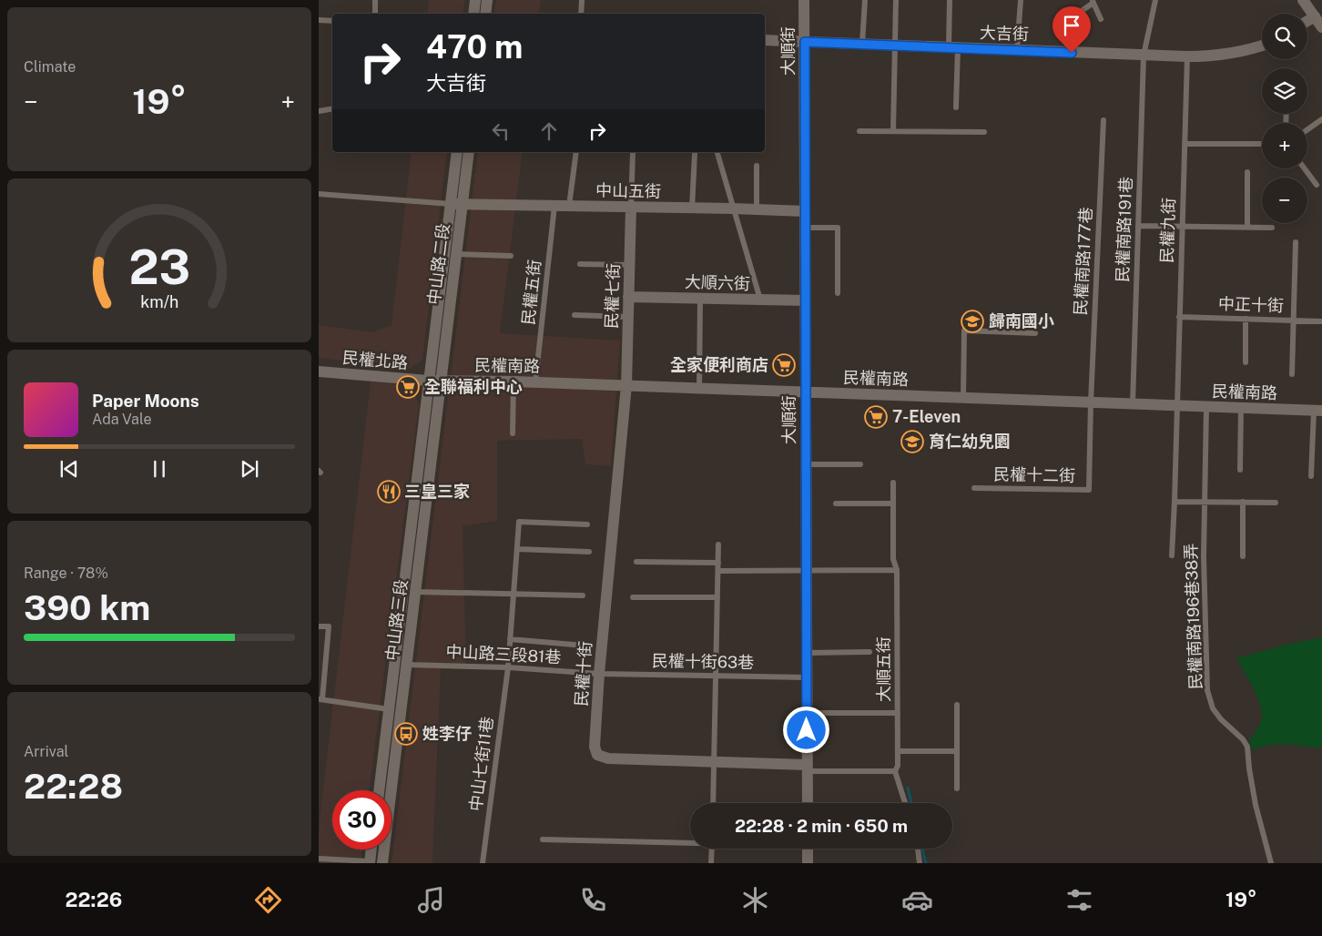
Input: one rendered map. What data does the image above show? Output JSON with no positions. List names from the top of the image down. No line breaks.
{"streets":{"street":["大吉街","大順街","中山五街","中山路二段","大順六街","民權七街","民權北路","民權南路","中山路三段","民權十街"],"lane":["民權南路191巷","民權九街","民權南路177巷","民權五街","中正十街","民權十二街","民權南路196巷38弄","中山路三段81巷","民權十街63巷","大順五街","中山七街11巷"]},"crossings":[["大吉街","大順街"],["大吉街","民權南路191巷"],["大吉街","民權九街"],["大順街","中山五街"],["大順街","大順六街"],["大順街","民權南路"],["大順街","民權十街63巷"],["大順街","民權十街"],["中山五街","中山路二段"],["中山五街","民權五街"],["中山五街","民權七街"],["民權南路191巷","民權南路"],["民權九街","中正十街"],["民權九街","民權南路"],["民權南路177巷","民權南路"],["民權南路177巷","民權十二街"],["中山路二段","民權北路"],["中山路二段","民權南路"],["中山路二段","中山路三段"],["大順六街","民權七街"],["民權五街","民權南路"],["民權七街","民權南路"],["民權七街","民權十街"],["民權北路","民權南路"],["民權北路","中山路三段"],["民權南路","民權十二街"],["民權南路","民權南路196巷38弄"],["民權南路","中山路三段"],["民權南路","民權十街"],["中山路三段","中山路三段81巷"],["中山路三段81巷","民權十街63巷"],["中山路三段81巷","民權十街"],["中山路三段81巷","中山七街11巷"],["民權十街63巷","民權十街"]],"places":{"school or university":["歸南國小","育仁幼兒園"],"supermarket":["全家便利商店","全聯福利中心","7-Eleven"],"restaurant":["三皇三家"],"bus stop":["姓李仔"]},"page":{"tile":["Climate",["Range · 78%","390 km"],["Arrival","22:28"]],"map_buttons":["+","−"],"turn":["470 m","大吉街"],"heat":["−","19°","+"],"song":["Paper Moons","Ada Vale"],"limit":"30","trip":"22:28 · 2 min · 650 m","tabs":["22:26","19°"],"gauge":["23","km/h"]}}
